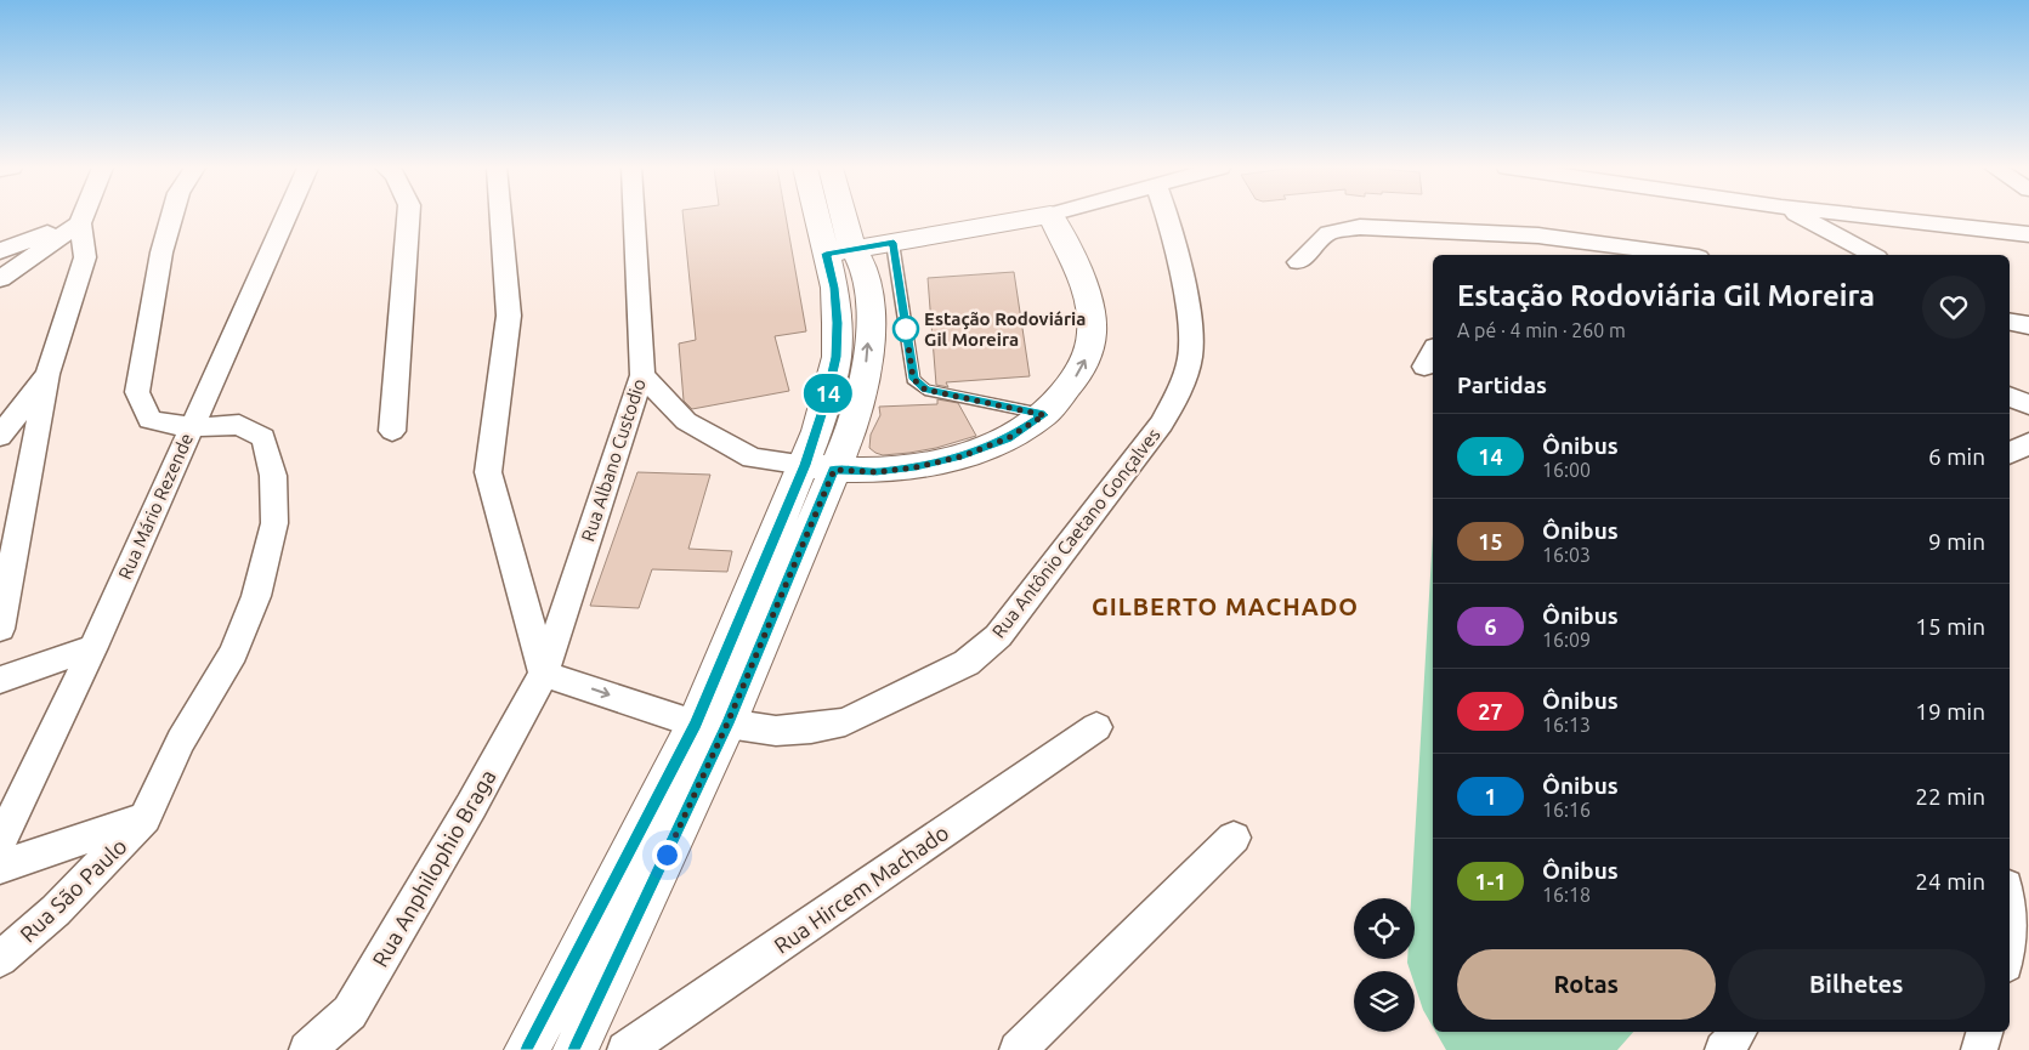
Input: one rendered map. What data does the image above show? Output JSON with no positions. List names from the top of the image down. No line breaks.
{"streets":{"street":["Rua Albano Custodio","Rua Mário Rezende","Rua Antônio Caetano Gonçalves","Rua Anphilophio Braga","Rua Hircem Machado","Rua São Paulo"]},"crossings":[["Rua Albano Custodio","Rua Antônio Caetano Gonçalves"],["Rua Albano Custodio","Rua Anphilophio Braga"],["Rua Mário Rezende","Rua São Paulo"],["Rua Antônio Caetano Gonçalves","Rua Anphilophio Braga"]],"districts":["GILBERTO MACHADO"],"places":["Estação Rodoviária Gil Moreira"],"lines":["bus line 14"],"page":{"on_map":"14","heading":[["Estação Rodoviária Gil Moreira","A pé · 4 min · 260 m"],"Partidas"],"list":[{"mark":"14","name":"Ônibus","note":"16:00","value":"6 min"},{"mark":"15","name":"Ônibus","note":"16:03","value":"9 min"},{"mark":"6","name":"Ônibus","note":"16:09","value":"15 min"},{"mark":"27","name":"Ônibus","note":"16:13","value":"19 min"},{"mark":"1","name":"Ônibus","note":"16:16","value":"22 min"},{"mark":"1-1","name":"Ônibus","note":"16:18","value":"24 min"}],"buttons":["Rotas","Bilhetes"]}}
